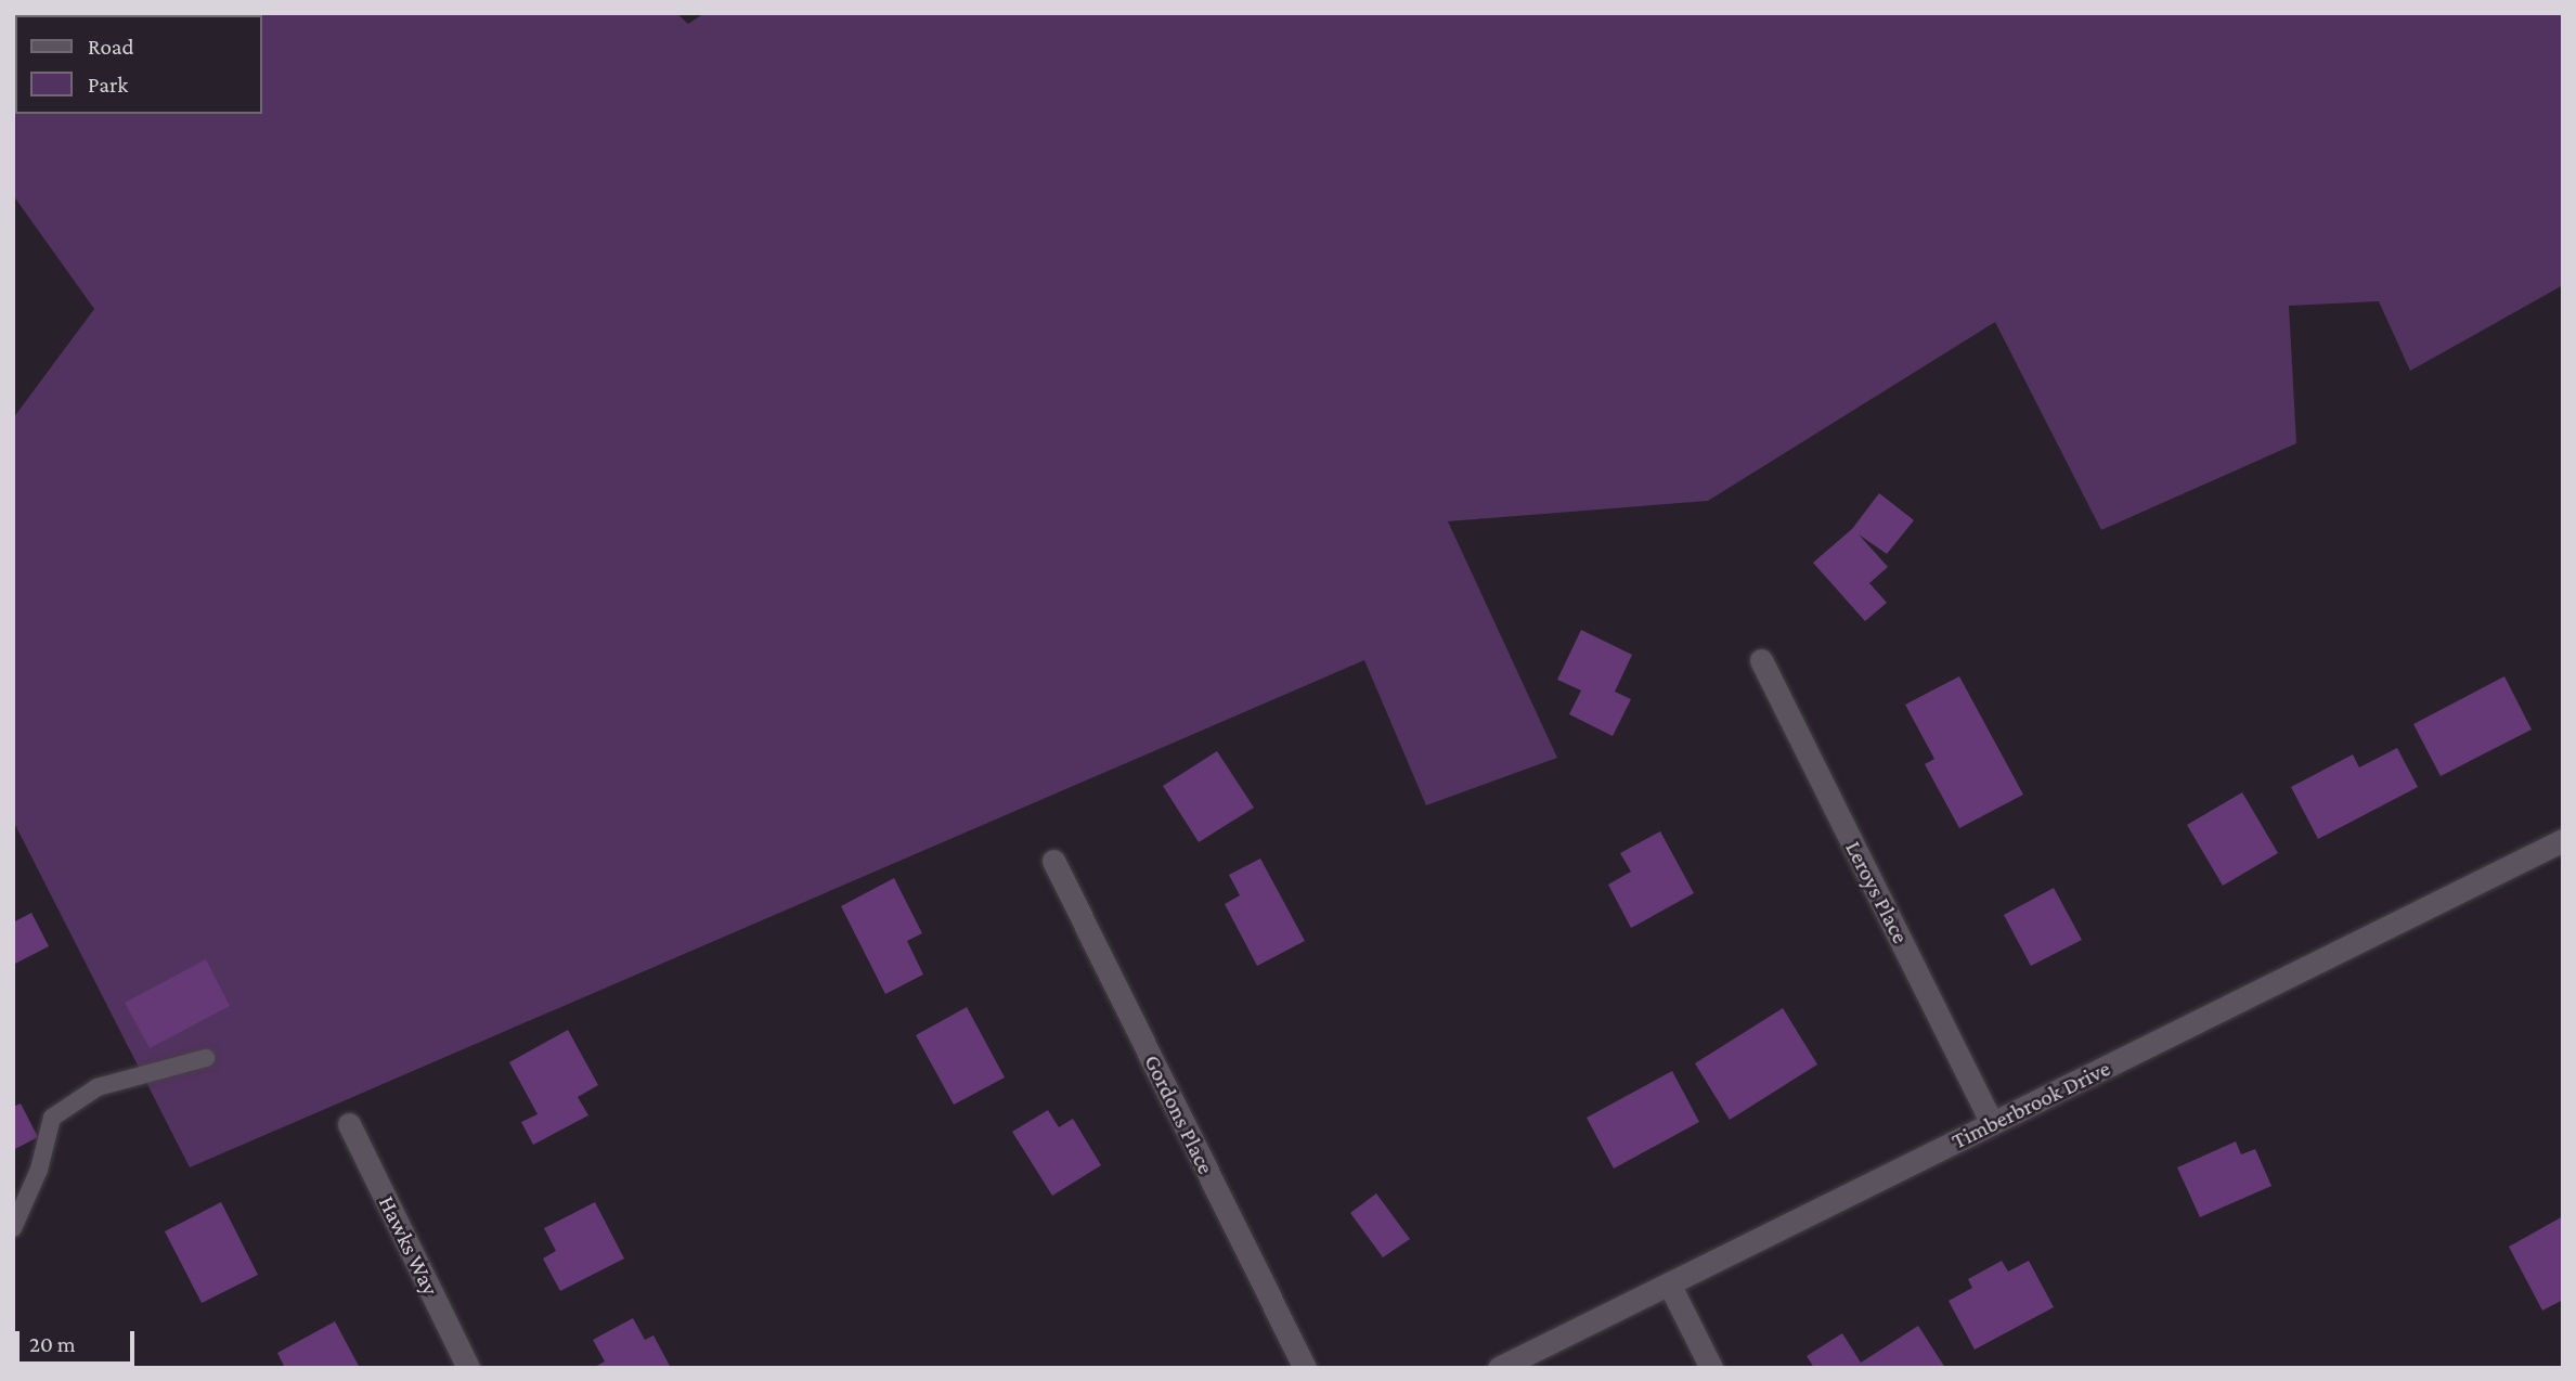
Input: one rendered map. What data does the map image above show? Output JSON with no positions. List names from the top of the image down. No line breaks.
{"streets":{"street":["Leroys Place","Timberbrook Drive","Gordons Place","Hawks Way"]},"crossings":[["Leroys Place","Timberbrook Drive"]],"legend":["Road","Park"],"scale_bar":"20 m"}
